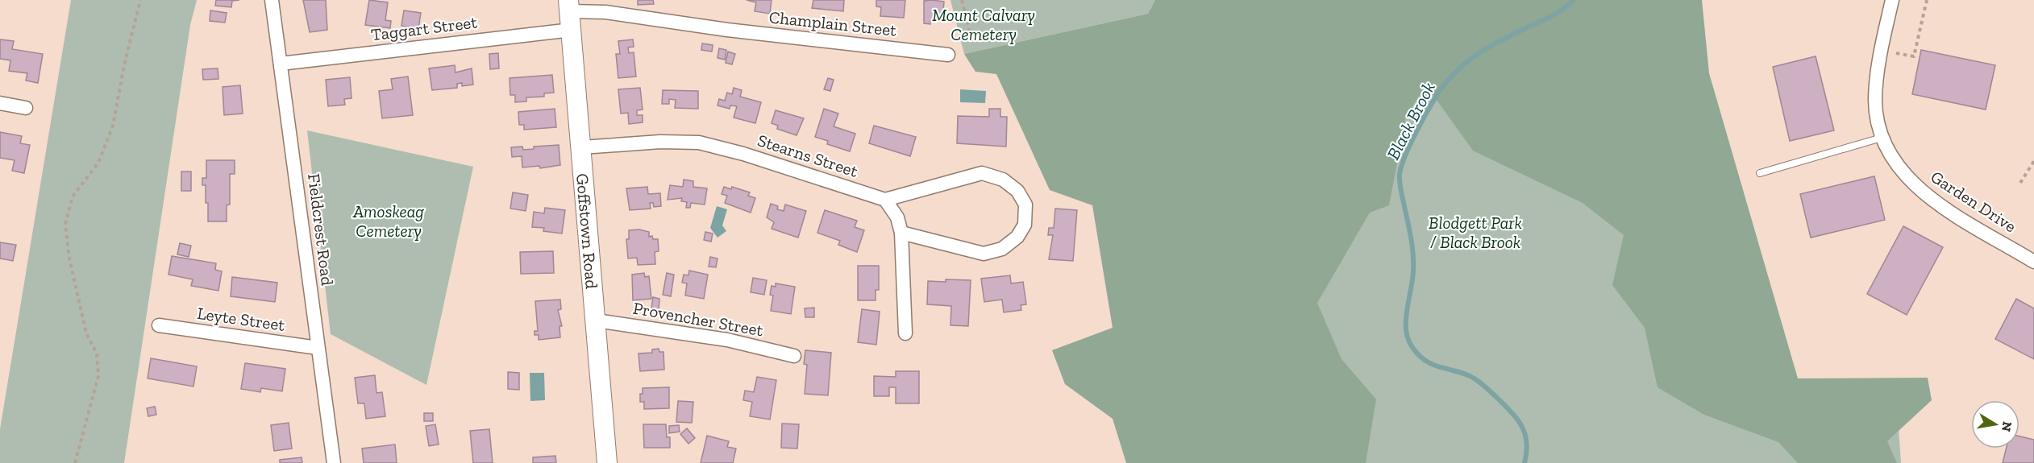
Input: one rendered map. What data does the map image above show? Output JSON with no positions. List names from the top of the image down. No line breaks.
{"streets":{"main road":["Goffstown Road"],"street":["Champlain Street","Taggart Street","Stearns Street","Garden Drive","Fieldcrest Road","Leyte Street","Provencher Street"]},"crossings":[["Champlain Street","Taggart Street"],["Champlain Street","Goffstown Road"],["Taggart Street","Fieldcrest Road"],["Taggart Street","Goffstown Road"],["Stearns Street","Goffstown Road"],["Fieldcrest Road","Leyte Street"],["Goffstown Road","Provencher Street"]],"water":["Black Brook"],"parks":["Mount Calvary Cemetery","Amoskeag Cemetery","Blodgett Park / Black Brook"],"north":"right"}
